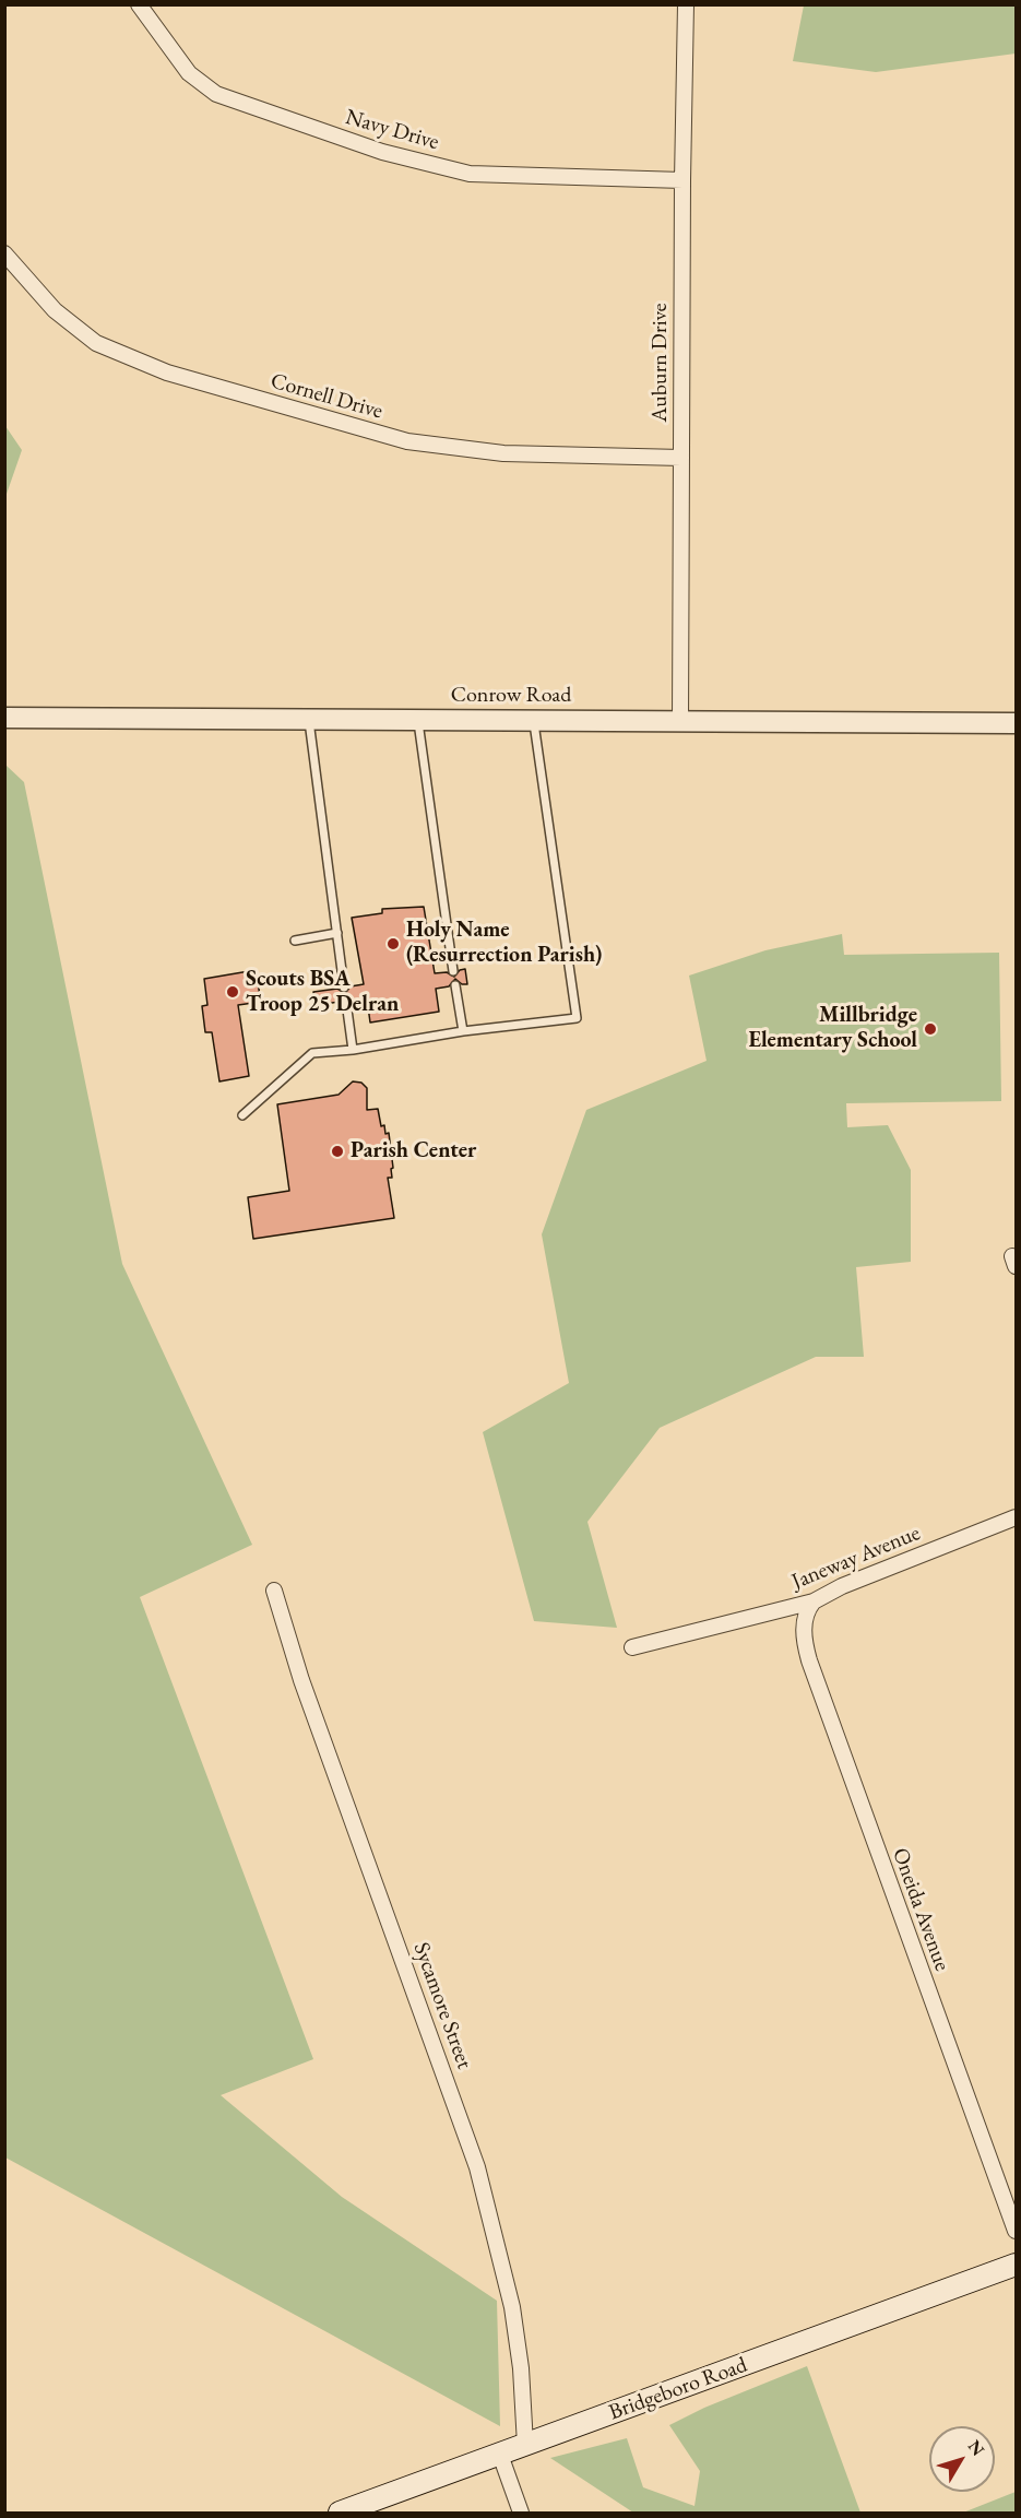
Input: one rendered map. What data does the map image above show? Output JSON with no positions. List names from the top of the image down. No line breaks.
{"streets":{"main road":["Bridgeboro Road"],"street":["Navy Drive","Auburn Drive","Cornell Drive","Conrow Road","Janeway Avenue","Oneida Avenue","Sycamore Street"]},"crossings":[["Navy Drive","Auburn Drive"],["Auburn Drive","Cornell Drive"],["Auburn Drive","Conrow Road"],["Janeway Avenue","Oneida Avenue"],["Sycamore Street","Bridgeboro Road"]],"places":["Holy Name (Resurrection Parish)","Scouts BSA Troop 25 Delran","Millbridge Elementary School","Parish Center"],"north":"top right"}
